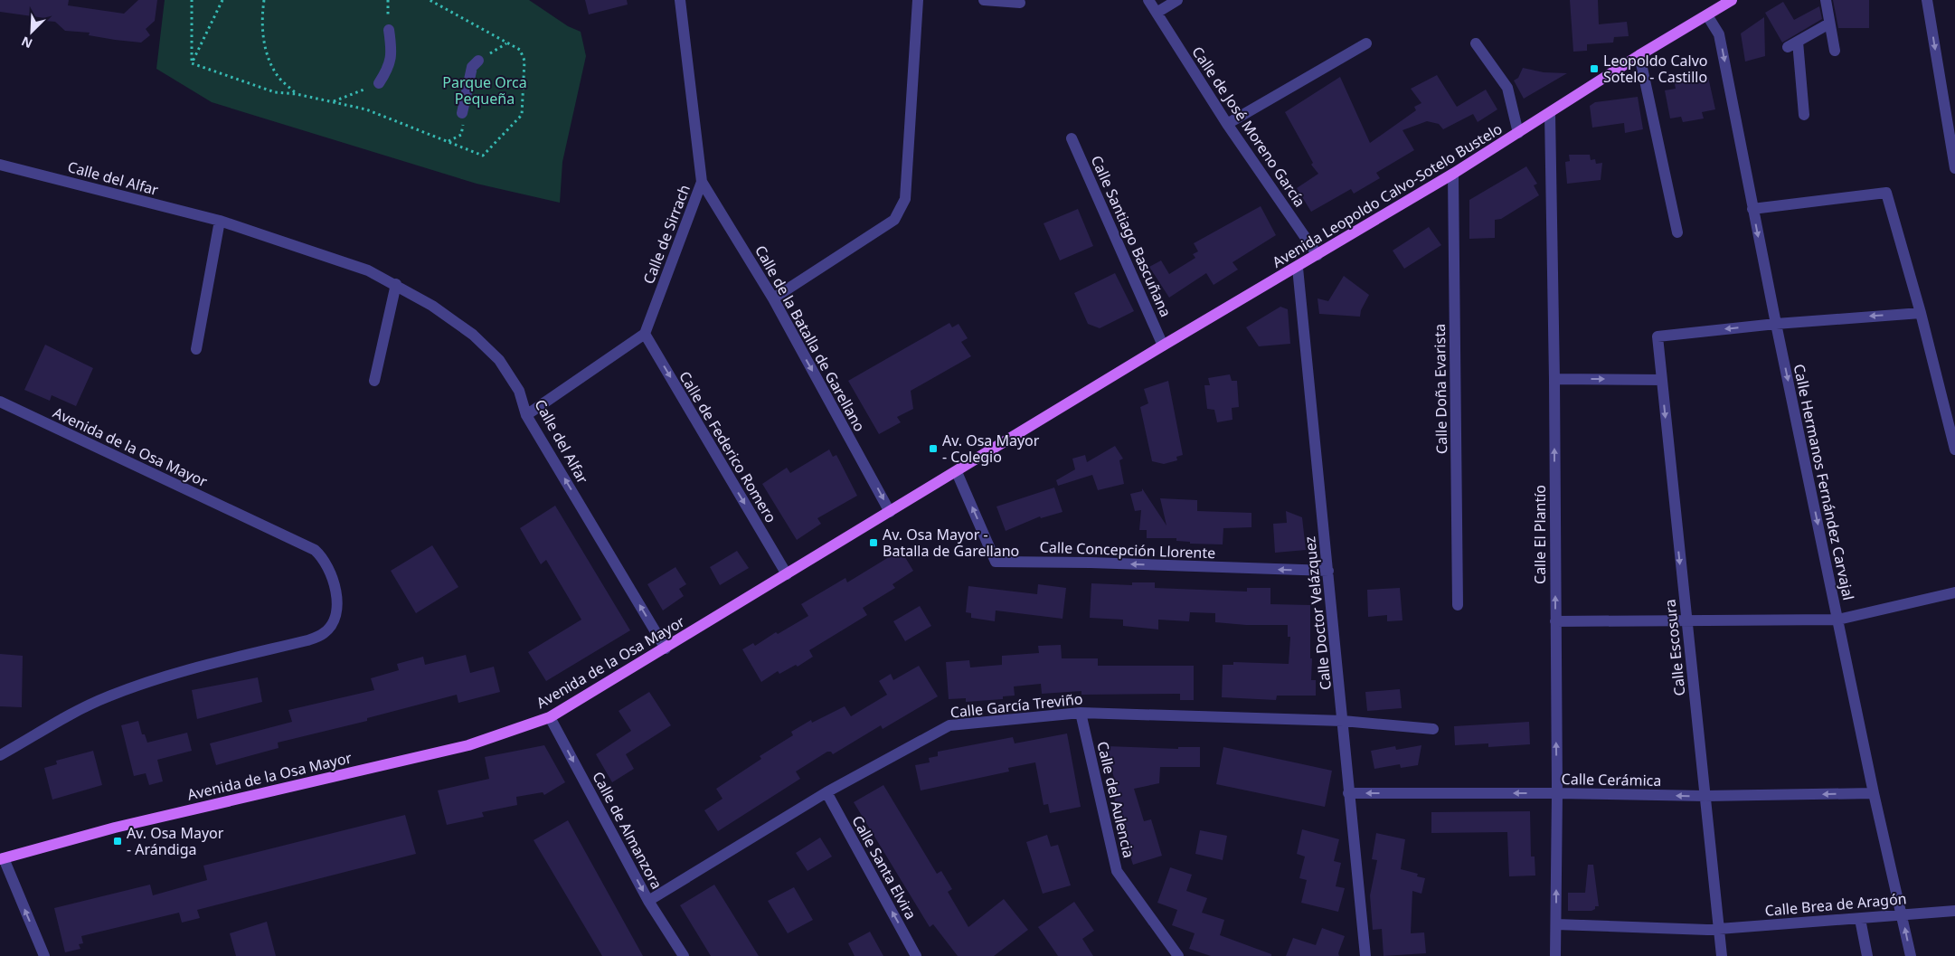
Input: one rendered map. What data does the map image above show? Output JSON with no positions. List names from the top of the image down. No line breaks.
{"streets":{"main road":["Avenida Leopoldo Calvo-Sotelo Bustelo","Avenida de la Osa Mayor"],"street":["Calle de José Moreno García","Calle del Alfar","Calle de Sirrach","Calle Santiago Bascuñana","Calle de la Batalla de Garellano","Calle Doña Evarista","Calle de Federico Romero","Calle Hermanos Fernández Carvajal","Calle El Plantío","Calle Concepción Llorente","Calle Doctor Velázquez","Calle Escosura","Calle García Treviño","Calle Cerámica","Calle del Aulencia","Calle de Almanzora","Calle Santa Elvira","Calle Brea de Aragón"]},"crossings":[["Calle de José Moreno García","Avenida Leopoldo Calvo-Sotelo Bustelo"],["Calle del Alfar","Avenida de la Osa Mayor"],["Avenida Leopoldo Calvo-Sotelo Bustelo","Calle Santiago Bascuñana"],["Avenida Leopoldo Calvo-Sotelo Bustelo","Calle Doña Evarista"],["Avenida Leopoldo Calvo-Sotelo Bustelo","Avenida de la Osa Mayor"],["Avenida Leopoldo Calvo-Sotelo Bustelo","Calle Hermanos Fernández Carvajal"],["Avenida Leopoldo Calvo-Sotelo Bustelo","Calle El Plantío"],["Avenida Leopoldo Calvo-Sotelo Bustelo","Calle Doctor Velázquez"],["Calle de Sirrach","Calle de la Batalla de Garellano"],["Calle de Sirrach","Calle de Federico Romero"],["Calle de la Batalla de Garellano","Avenida de la Osa Mayor"],["Avenida de la Osa Mayor","Calle de Federico Romero"],["Avenida de la Osa Mayor","Calle Concepción Llorente"],["Avenida de la Osa Mayor","Calle de Almanzora"],["Calle Hermanos Fernández Carvajal","Calle Escosura"],["Calle Hermanos Fernández Carvajal","Calle Cerámica"],["Calle Hermanos Fernández Carvajal","Calle Brea de Aragón"],["Calle El Plantío","Calle Cerámica"],["Calle El Plantío","Calle Brea de Aragón"],["Calle Concepción Llorente","Calle Doctor Velázquez"],["Calle Doctor Velázquez","Calle García Treviño"],["Calle Doctor Velázquez","Calle Cerámica"],["Calle Escosura","Calle Cerámica"],["Calle Escosura","Calle Brea de Aragón"],["Calle García Treviño","Calle del Aulencia"],["Calle García Treviño","Calle de Almanzora"],["Calle García Treviño","Calle Santa Elvira"]],"one_way":["Calle de la Batalla de Garellano","Calle de Federico Romero","Calle El Plantío","Calle Concepción Llorente","Calle Cerámica","Calle de Almanzora","Calle Santa Elvira"],"parks":["Parque Orca Pequeña"],"places":{"transit":["Leopoldo Calvo Sotelo - Castillo","Av. Osa Mayor - Colegio","Av. Osa Mayor - Batalla de Garellano","Av. Osa Mayor - Arándiga"]},"north":"bottom left"}
